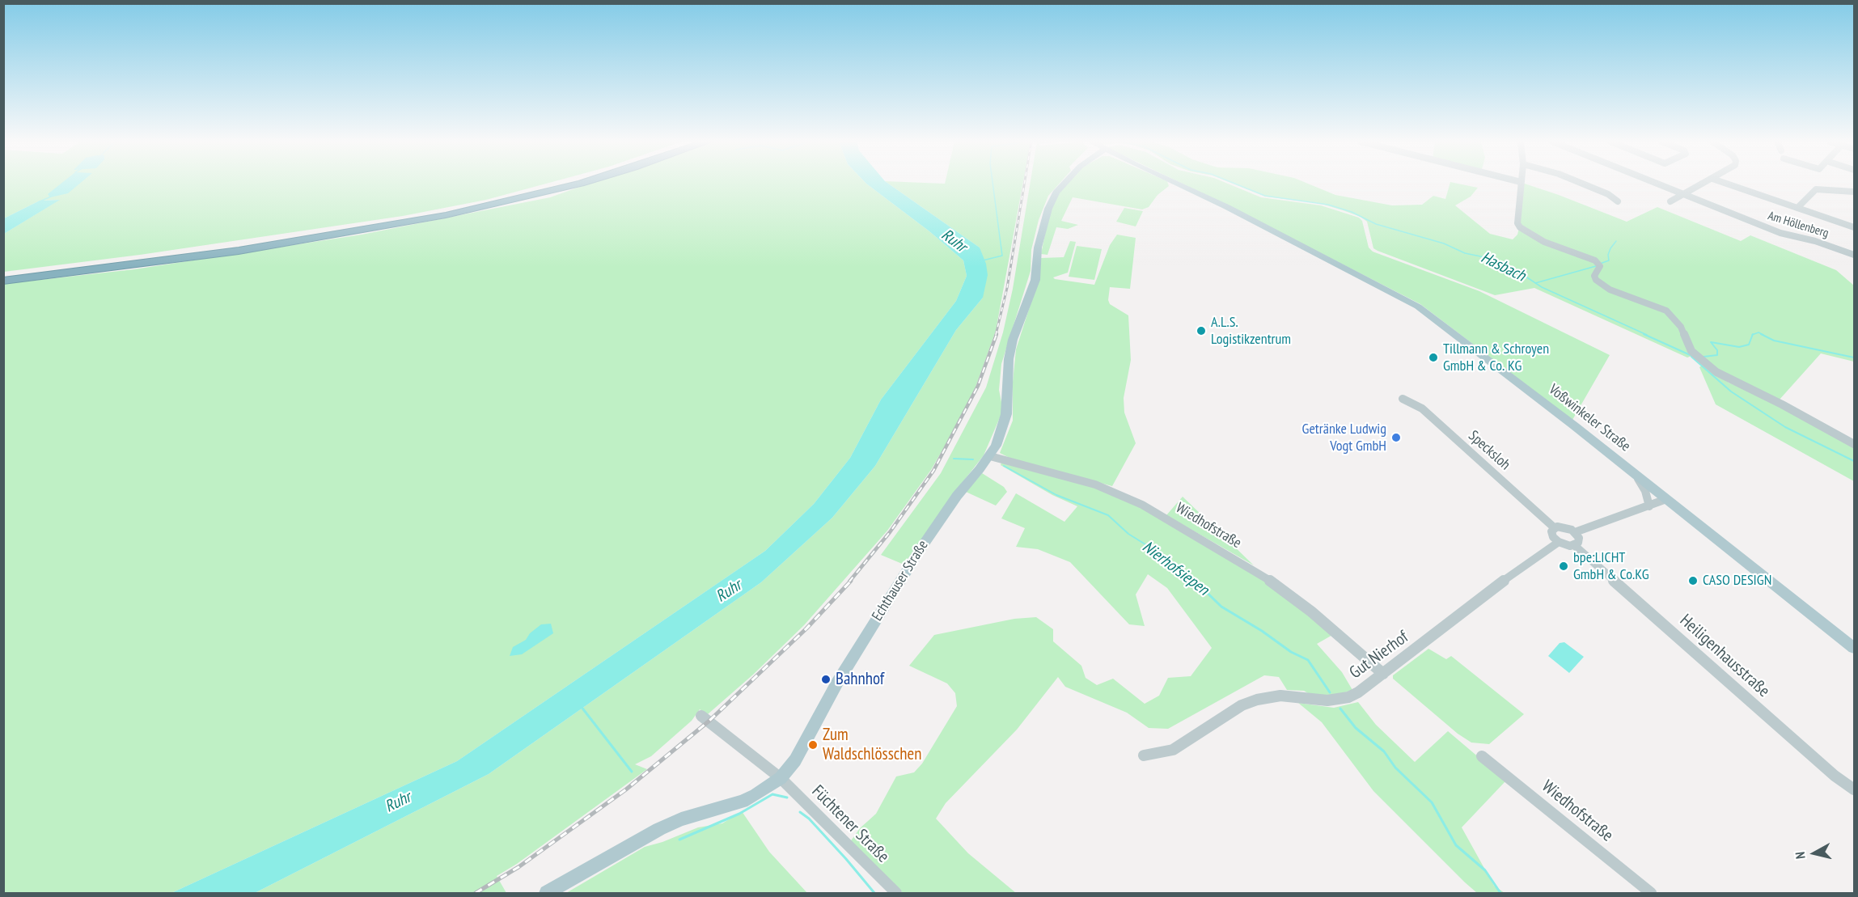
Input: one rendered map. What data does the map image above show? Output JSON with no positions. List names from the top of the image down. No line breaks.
{"streets":{"main road":["Voßwinkeler Straße","Echthauser Straße"],"street":["Am Höllenberg","Specksloh","Wiedhofstraße","Gut Nierhof","Heiligenhausstraße","Füchtener Straße"]},"crossings":[["Wiedhofstraße","Echthauser Straße"],["Wiedhofstraße","Gut Nierhof"],["Echthauser Straße","Füchtener Straße"]],"water":["Ruhr","Hasbach","Nierhofsiepen"],"places":["A.L.S. Logistikzentrum","Tillmann & Schroyen GmbH & Co. KG","Getränke Ludwig Vogt GmbH","bpe:LICHT GmbH & Co.KG","CASO DESIGN","Bahnhof","Zum Waldschlösschen"],"north":"left"}
